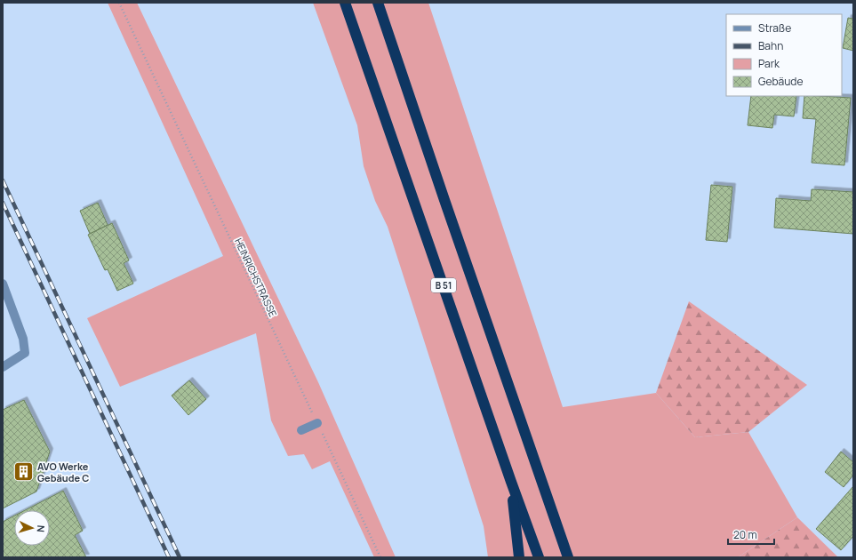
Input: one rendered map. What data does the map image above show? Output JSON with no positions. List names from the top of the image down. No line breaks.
{"streets":{"highway":["B 51"],"path":["HEINRICHSTRASSE"]},"places":{"building":["AVO Werke Gebäude C"]},"legend":["Straße","Bahn","Park","Gebäude"],"scale_bar":"20 m","north":"right"}
